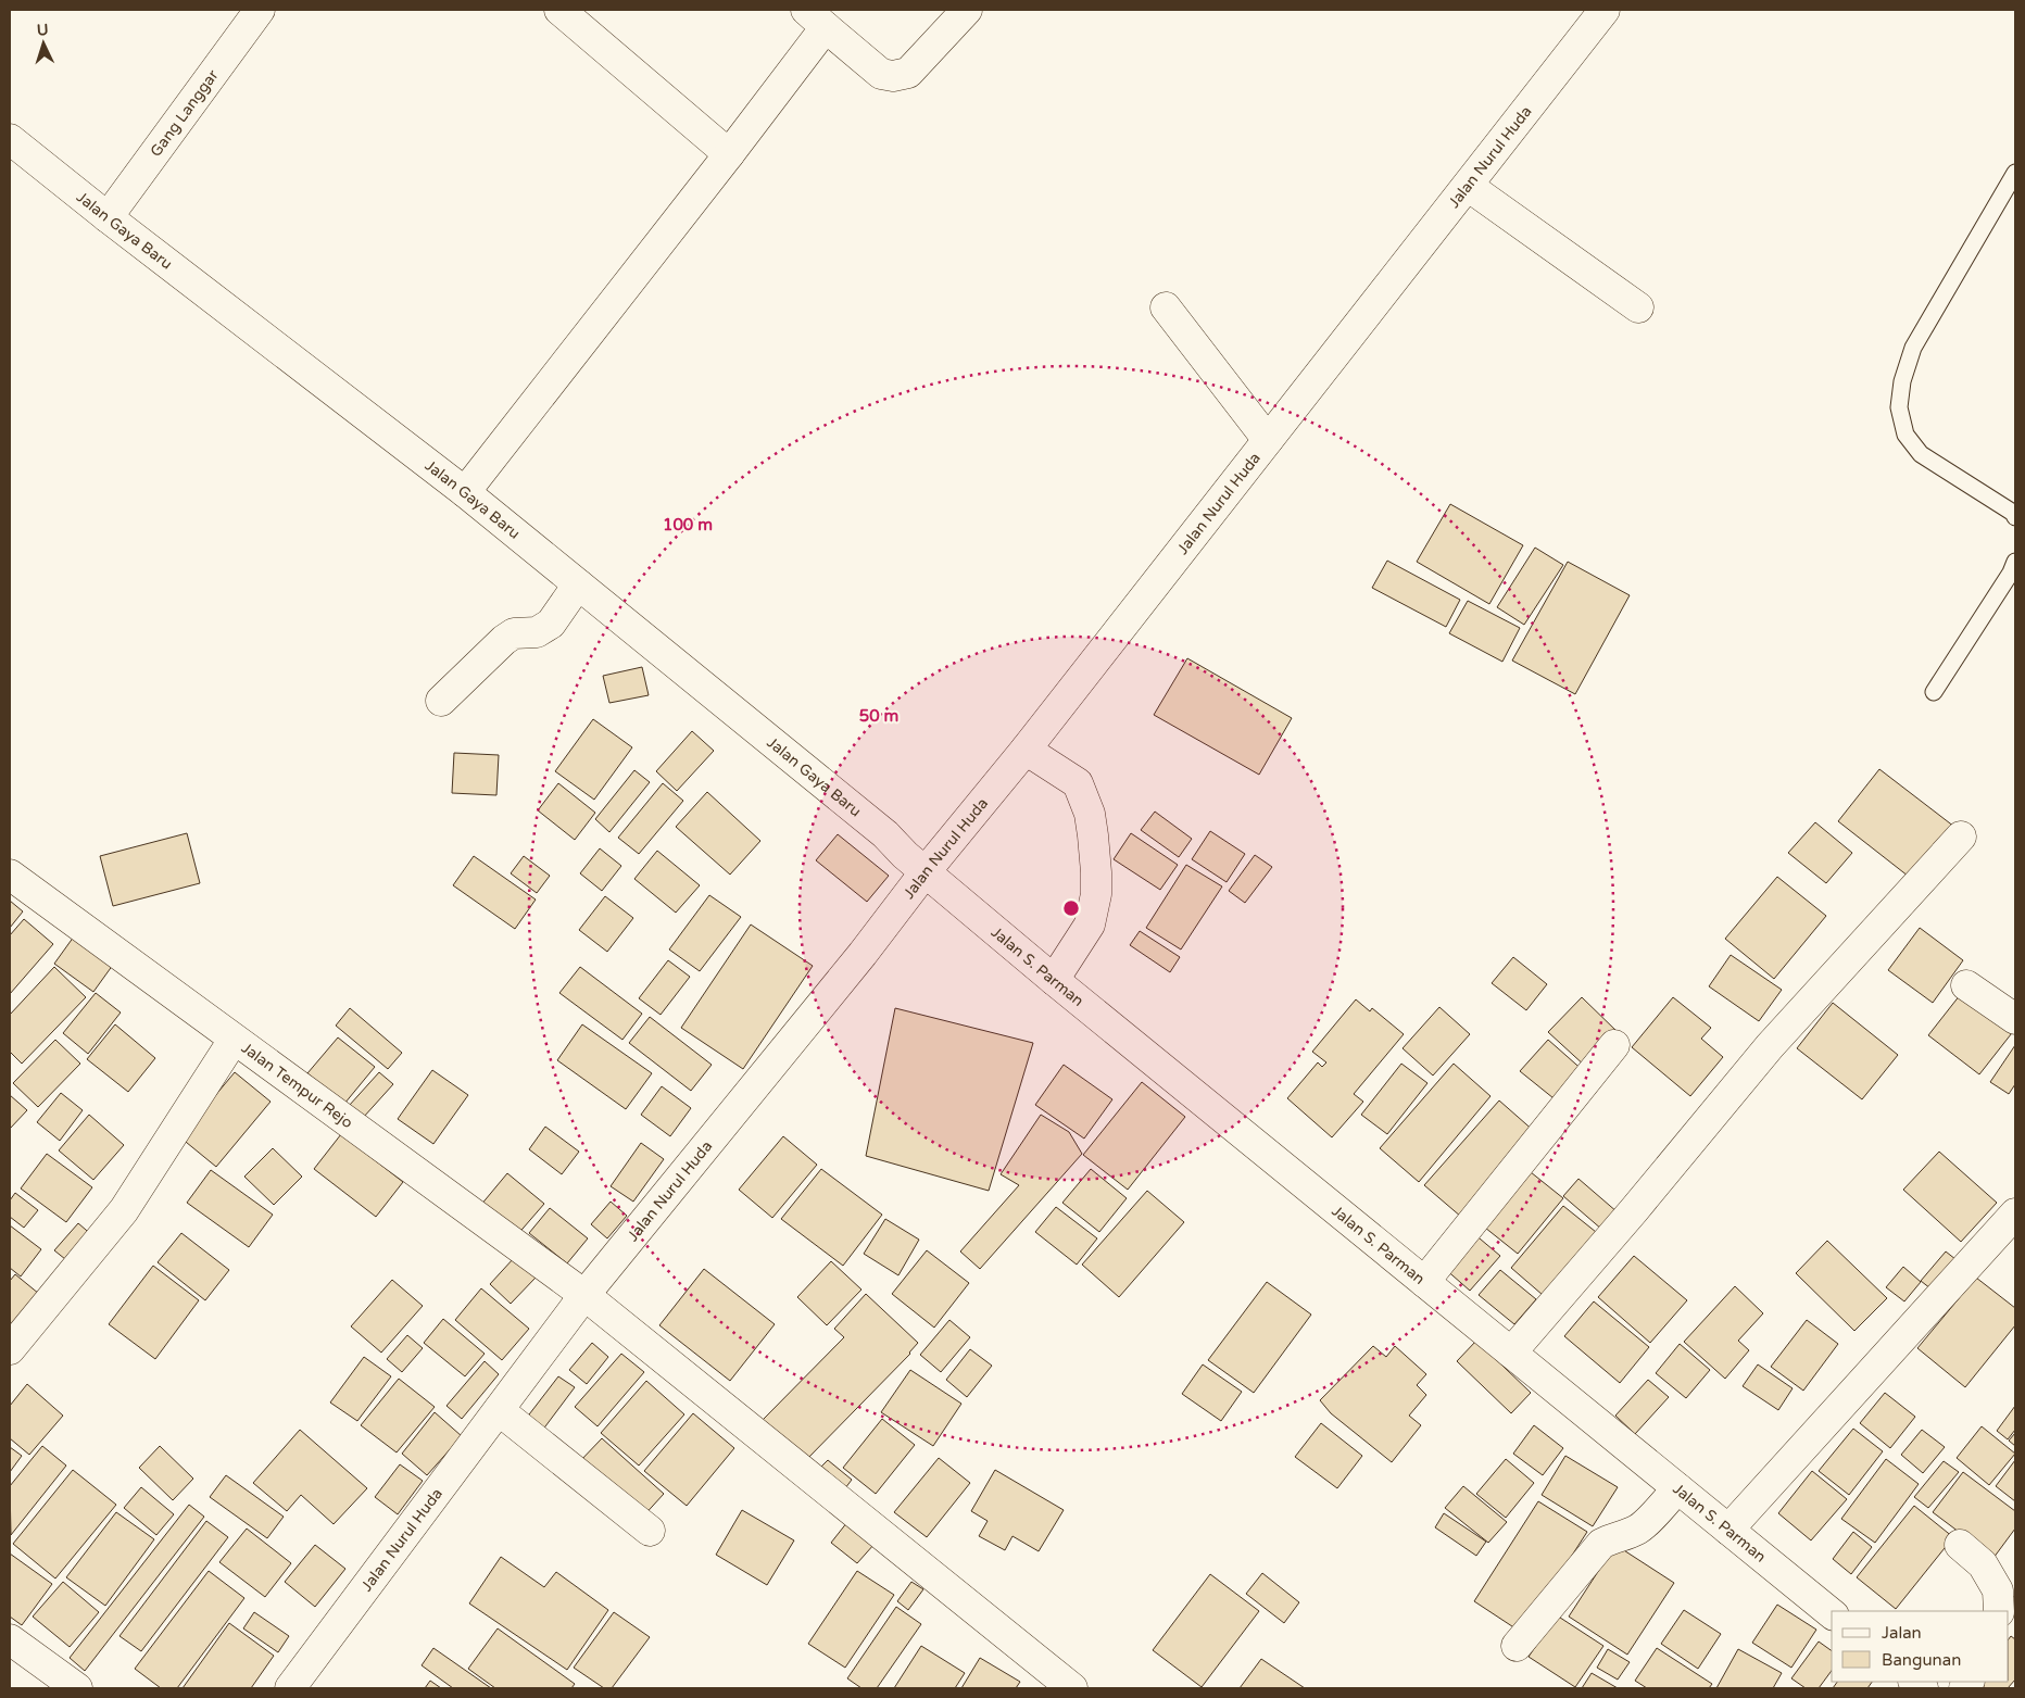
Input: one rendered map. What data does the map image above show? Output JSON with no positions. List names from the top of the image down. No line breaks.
{"streets":{"street":["Gang Langgar","Jalan Nurul Huda","Jalan Gaya Baru","Jalan S. Parman","Jalan Tempur Rejo"]},"crossings":[["Gang Langgar","Jalan Gaya Baru"],["Jalan Nurul Huda","Jalan Gaya Baru"],["Jalan Nurul Huda","Jalan S. Parman"],["Jalan Nurul Huda","Jalan Tempur Rejo"],["Jalan Gaya Baru","Jalan S. Parman"]],"legend":["Jalan","Bangunan"],"north":"top","rings":["100 m","50 m"]}
